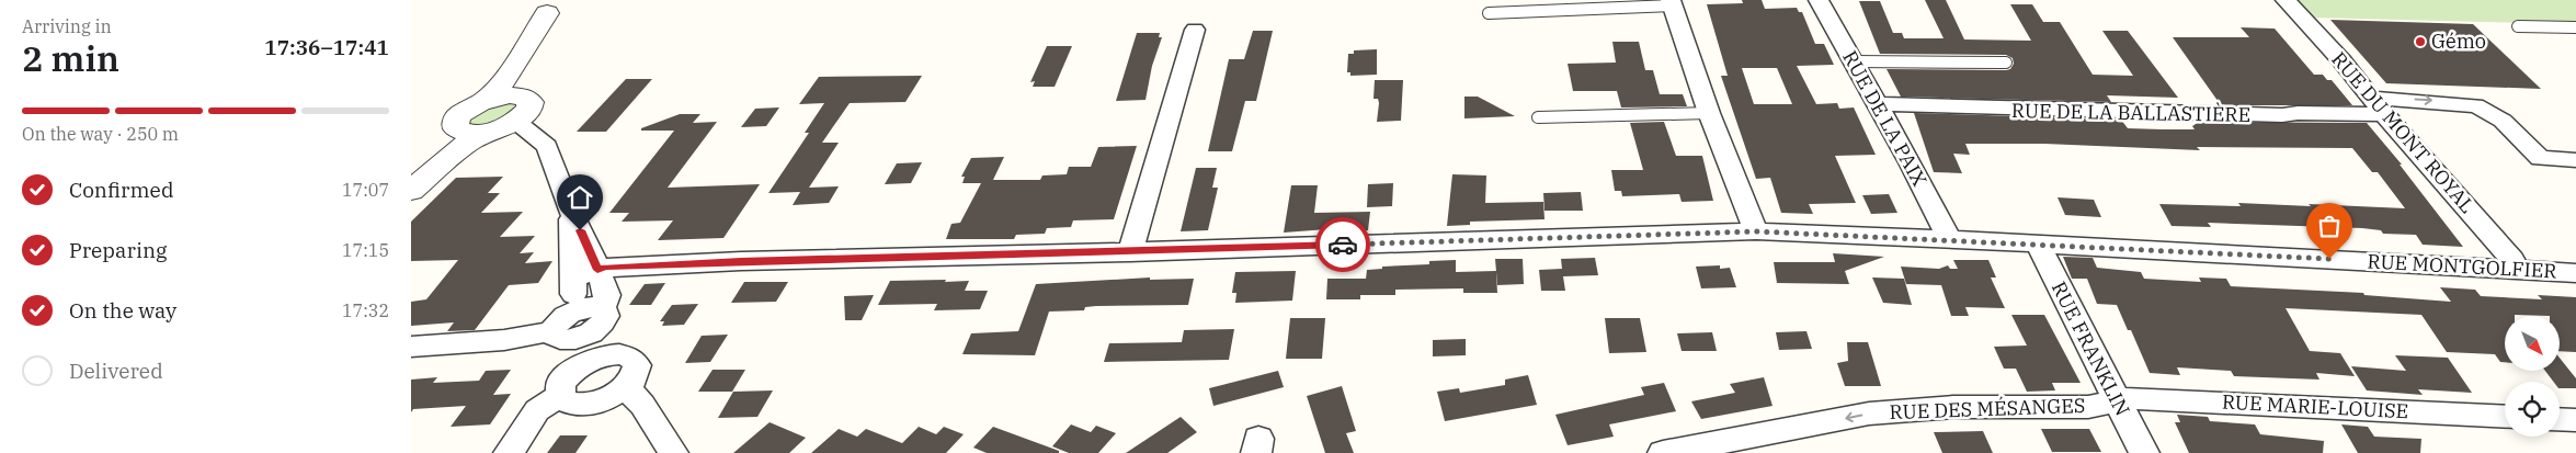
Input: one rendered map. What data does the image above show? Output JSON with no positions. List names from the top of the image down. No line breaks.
{"streets":{"street":["RUE DE LA BALLASTIÈRE","RUE DE LA PAIX","RUE DU MONT ROYAL","RUE MONTGOLFIER","RUE FRANKLIN","RUE MARIE-LOUISE","RUE DES MÉSANGES"]},"crossings":[["RUE DE LA BALLASTIÈRE","RUE DE LA PAIX"],["RUE DE LA BALLASTIÈRE","RUE DU MONT ROYAL"],["RUE DE LA PAIX","RUE MONTGOLFIER"],["RUE DU MONT ROYAL","RUE MONTGOLFIER"],["RUE MONTGOLFIER","RUE FRANKLIN"],["RUE FRANKLIN","RUE MARIE-LOUISE"],["RUE FRANKLIN","RUE DES MÉSANGES"],["RUE MARIE-LOUISE","RUE DES MÉSANGES"]],"one_way":["RUE DES MÉSANGES"],"places":["Gémo"],"north":"bottom right","page":{"heading":["2 min","Arriving in","17:36–17:41"],"bar":"On the way · 250 m","list":[["Confirmed","17:07"],["Preparing","17:15"],["On the way","17:32"],"Delivered"]}}
